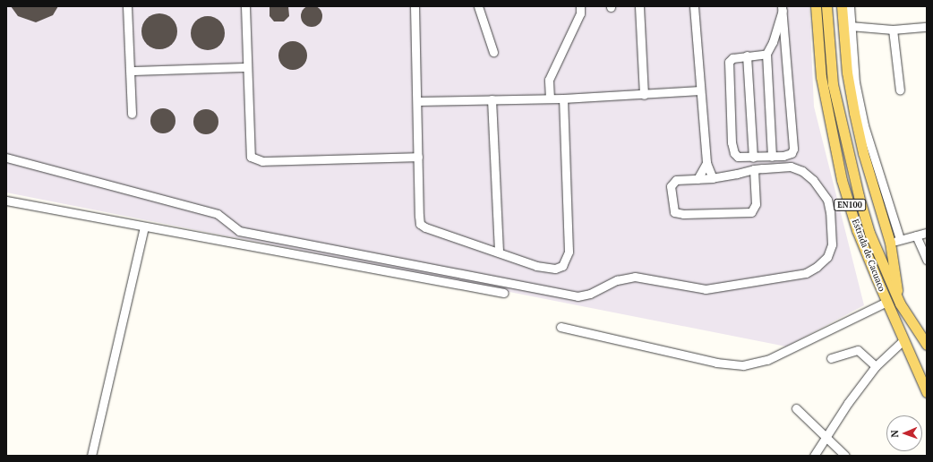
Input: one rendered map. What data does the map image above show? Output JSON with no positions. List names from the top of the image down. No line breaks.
{"streets":{"main road":["EN100","Estrada de Cacuaco"]},"north":"left"}
